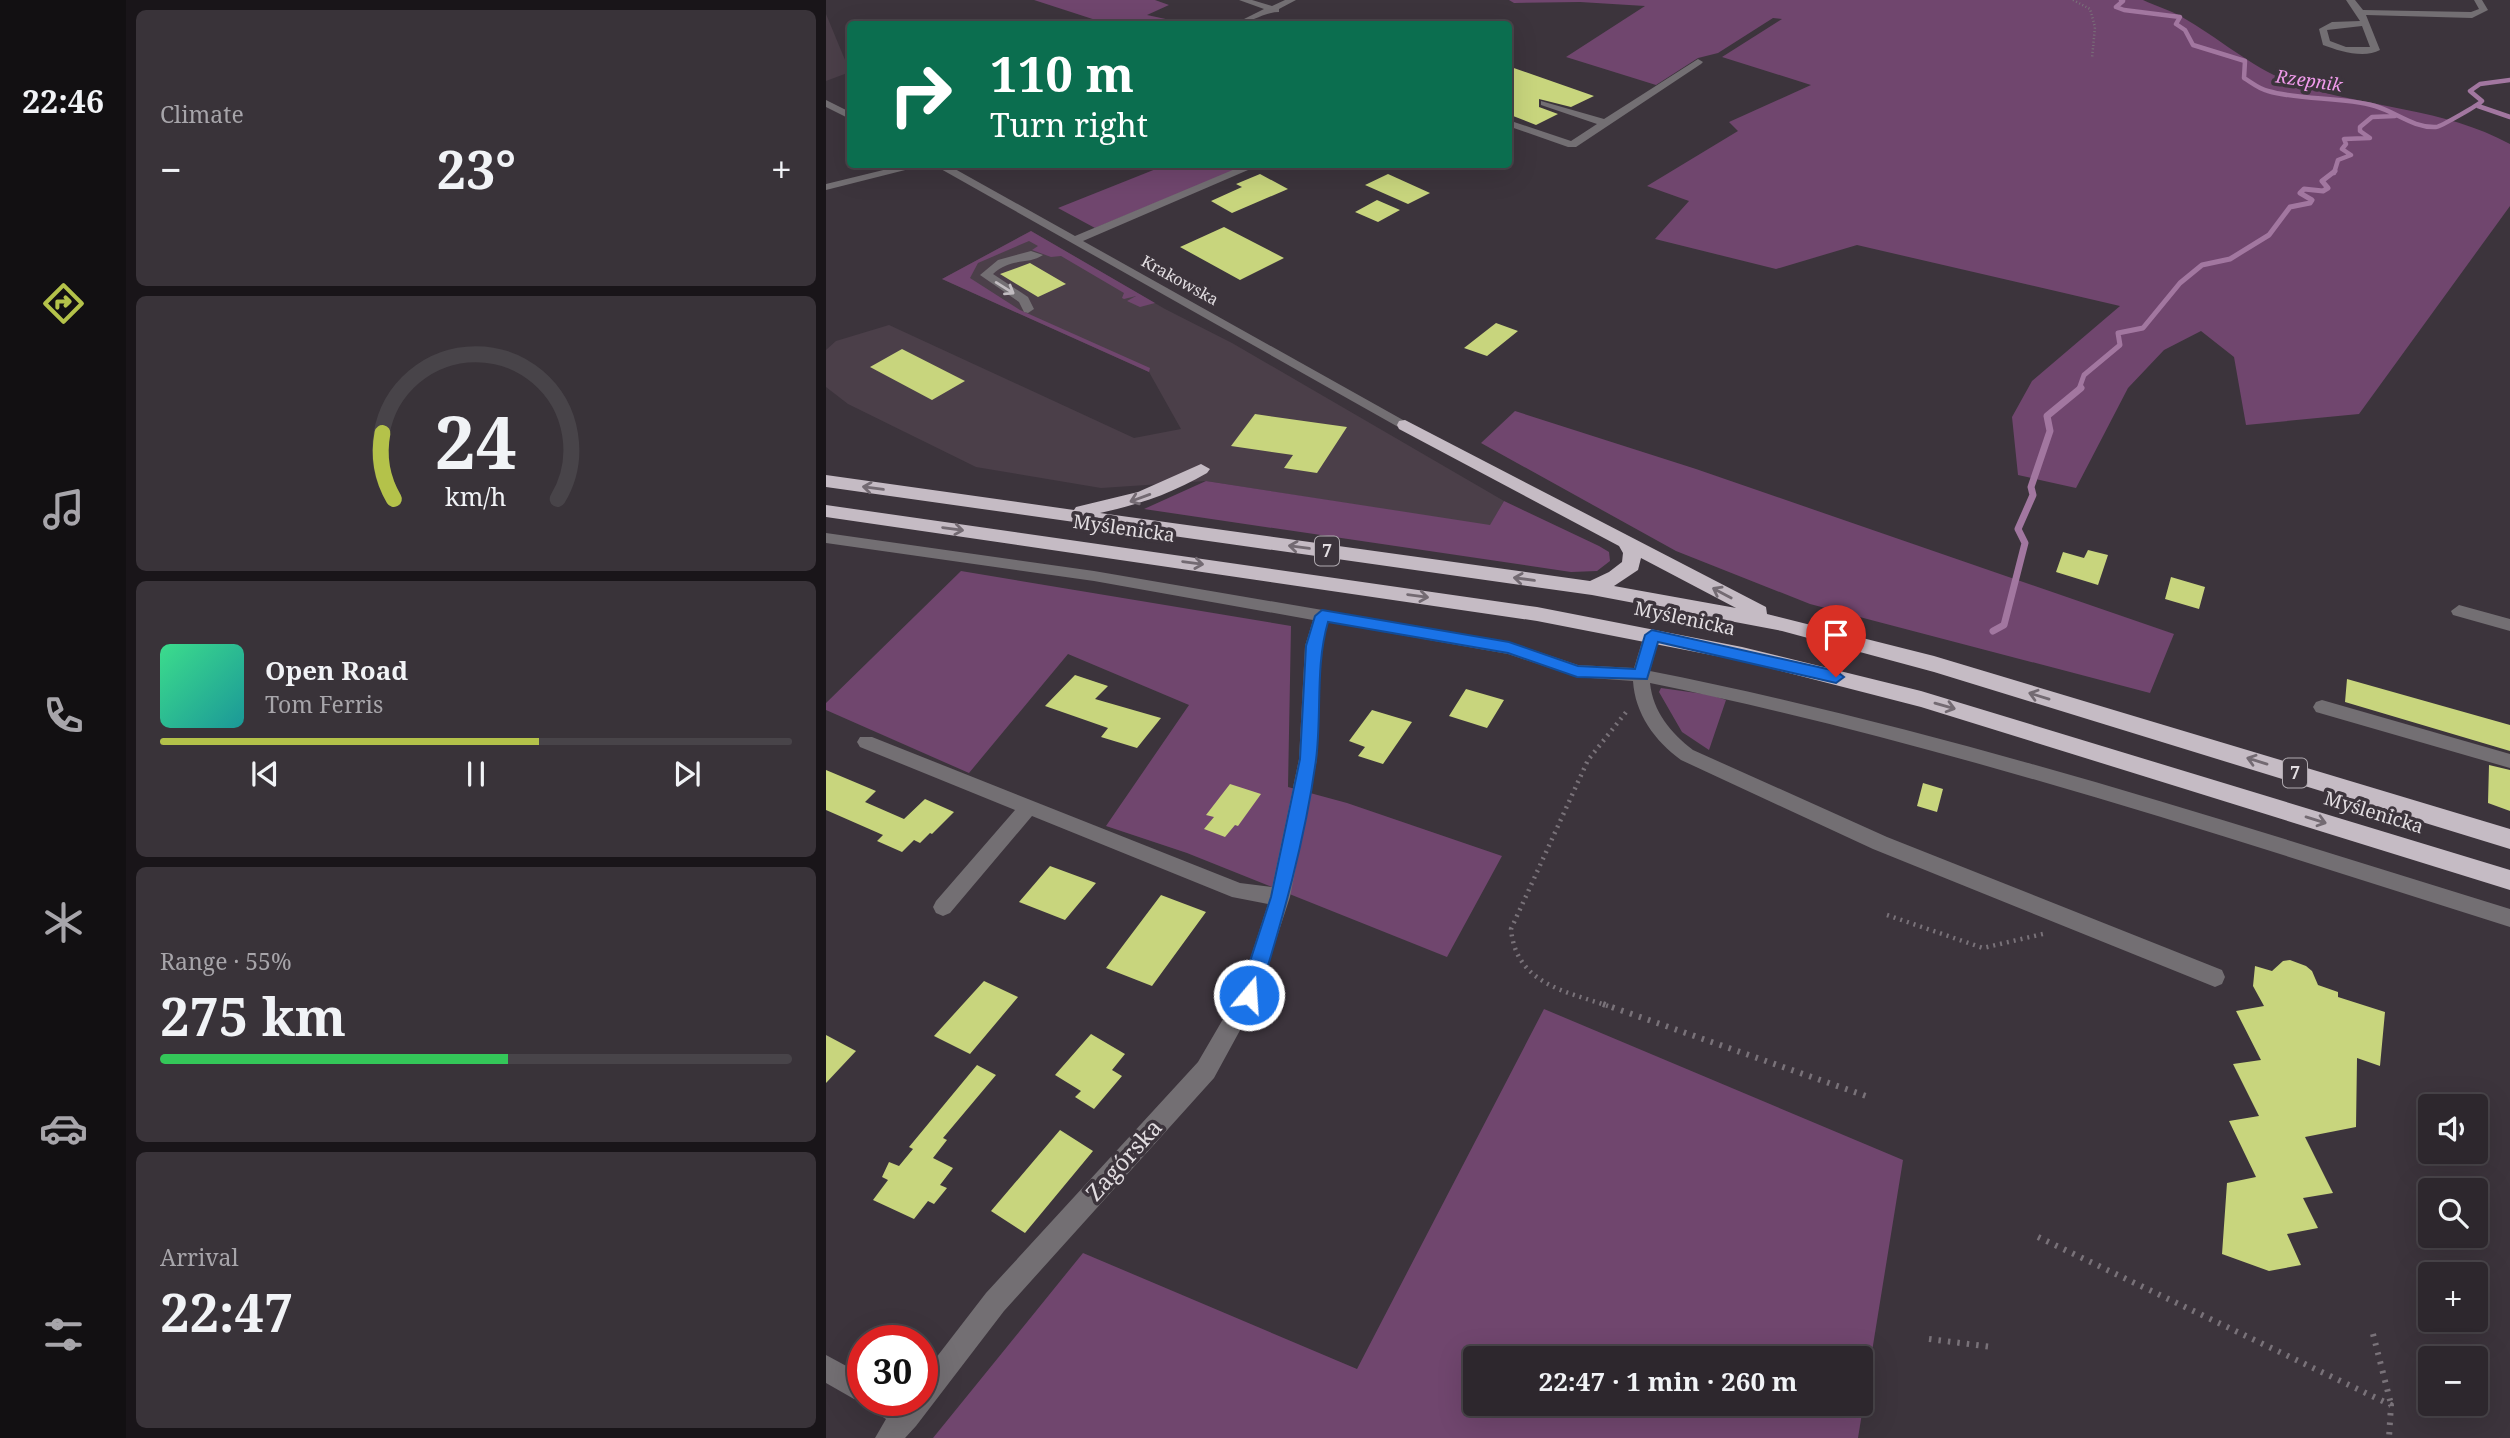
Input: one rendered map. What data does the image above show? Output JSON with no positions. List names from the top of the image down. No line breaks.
{"streets":{"highway":["Myślenicka","7"],"street":["Krakowska","Zagórska"]},"water":["Rzepnik"],"page":{"tabs":"22:46","tile":["Climate",["Range · 55%","275 km"],["Arrival","22:47"]],"turn":["110 m","Turn right"],"heat":["−","23°","+"],"song":["Open Road","Tom Ferris"],"map_buttons":["+","−"],"limit":"30","trip":"22:47 · 1 min · 260 m","gauge":["24","km/h"]}}
